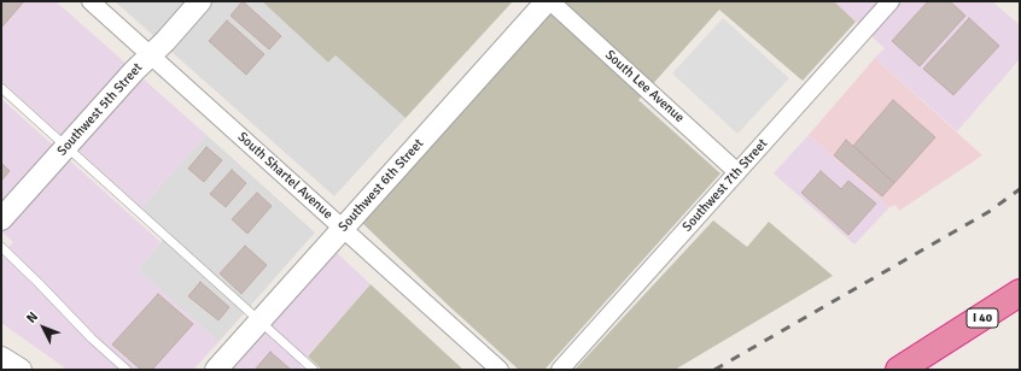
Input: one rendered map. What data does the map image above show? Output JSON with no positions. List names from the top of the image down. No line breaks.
{"streets":{"highway":["I 40"],"street":["South Lee Avenue","Southwest 5th Street","South Shartel Avenue","Southwest 6th Street","Southwest 7th Street"]},"crossings":[["South Lee Avenue","Southwest 6th Street"],["South Lee Avenue","Southwest 7th Street"],["Southwest 5th Street","South Shartel Avenue"],["South Shartel Avenue","Southwest 6th Street"]],"north":"top left"}
